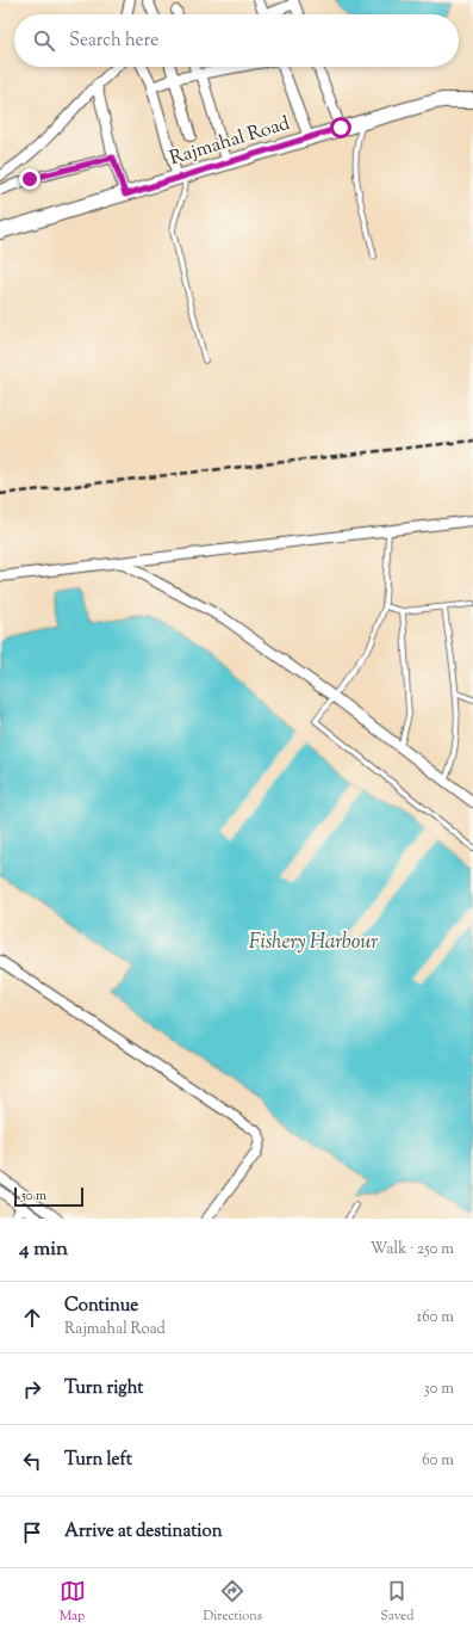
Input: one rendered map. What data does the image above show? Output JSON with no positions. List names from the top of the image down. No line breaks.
{"streets":{"main road":["Rajmahal Road"]},"water":["Fishery Harbour"],"scale_bar":"50 m","page":{"search":"Search here","scale":"50 m","heading":["4 min","Walk · 250 m"],"list":[["Continue","Rajmahal Road","160 m"],["Turn right","30 m"],["Turn left","60 m"],"Arrive at destination"],"nav":["Map","Directions","Saved"]}}
